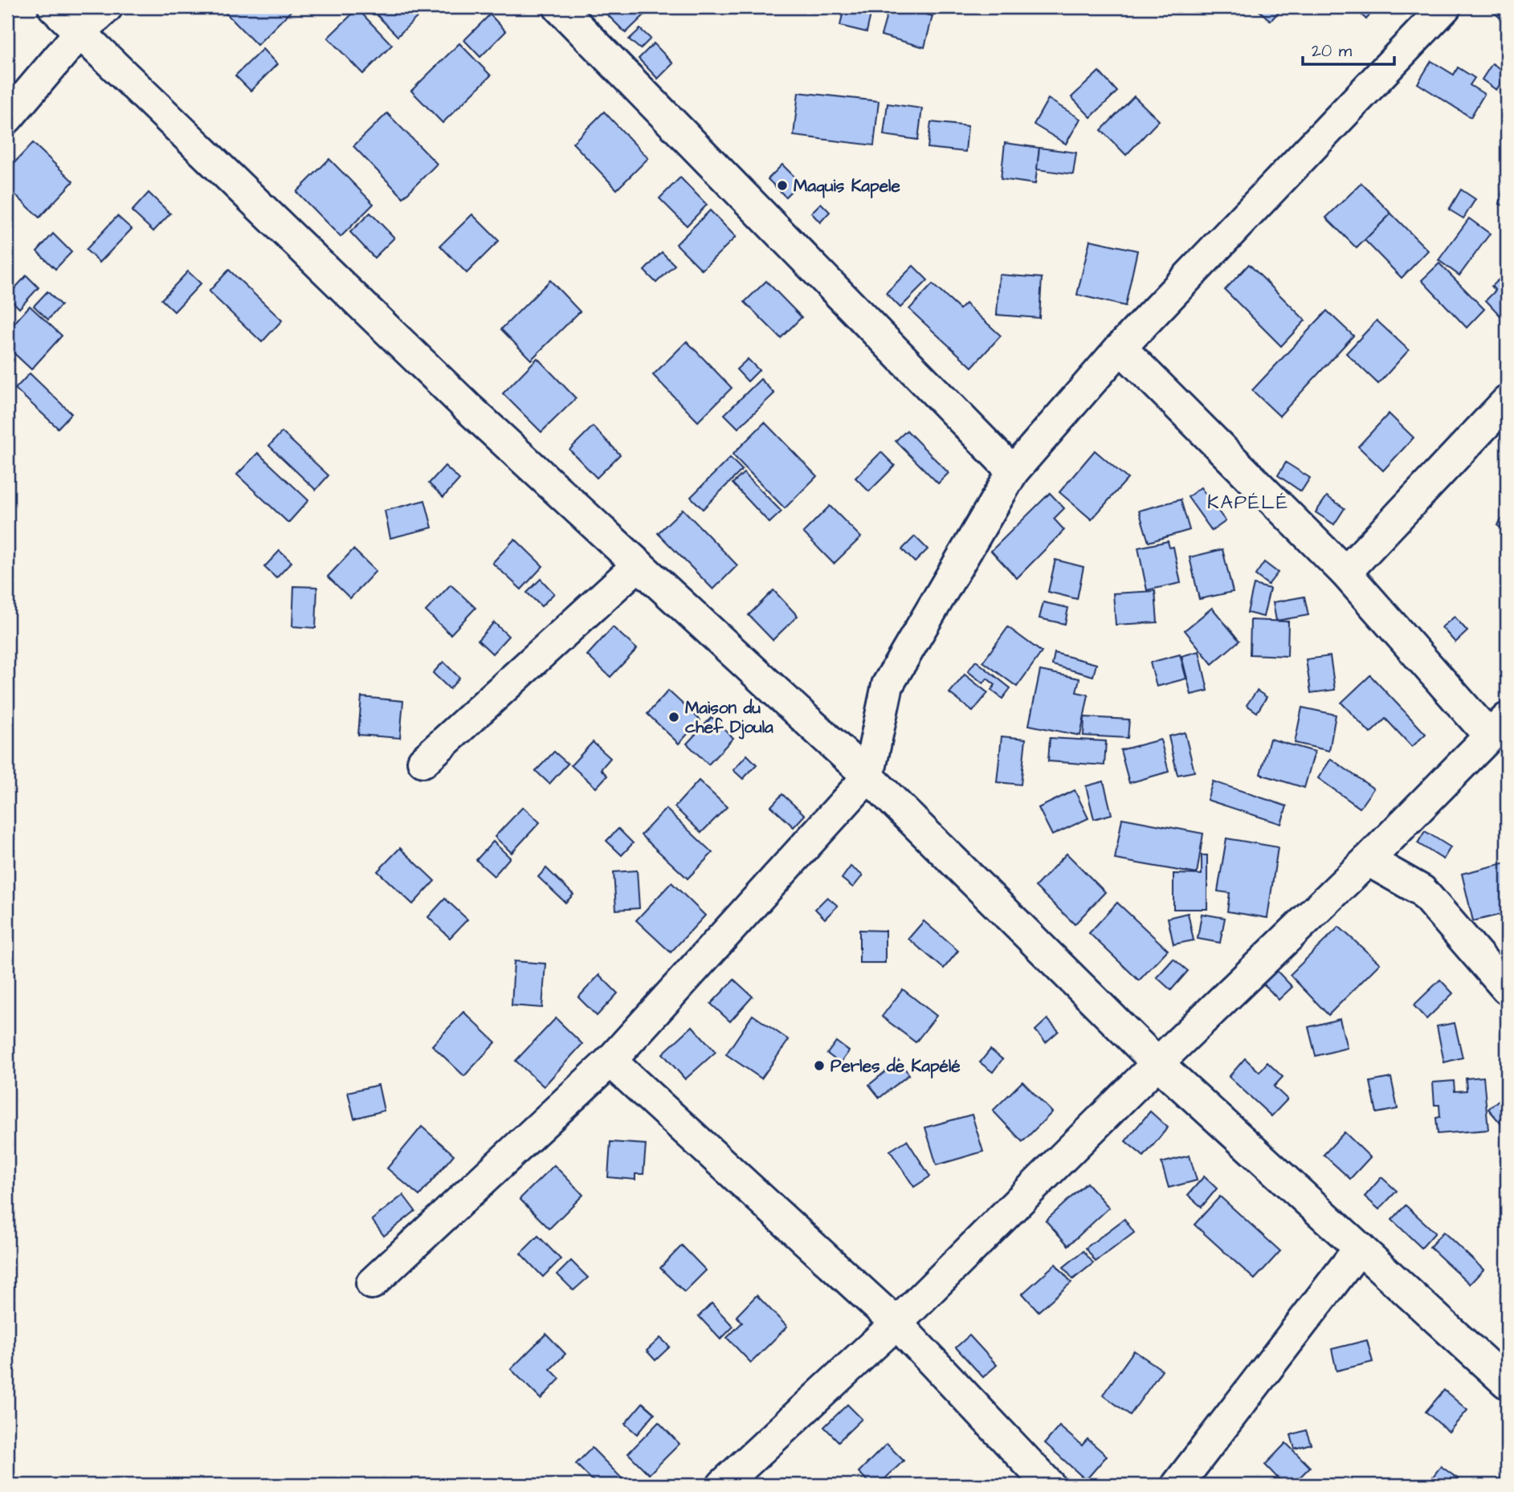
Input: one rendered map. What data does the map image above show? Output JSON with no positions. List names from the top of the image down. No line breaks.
{"districts":["KAPÉLÉ"],"places":["Maquis Kapele","Maison du chef Djoula","Perles de Kapélé"],"scale_bar":"20 m"}
